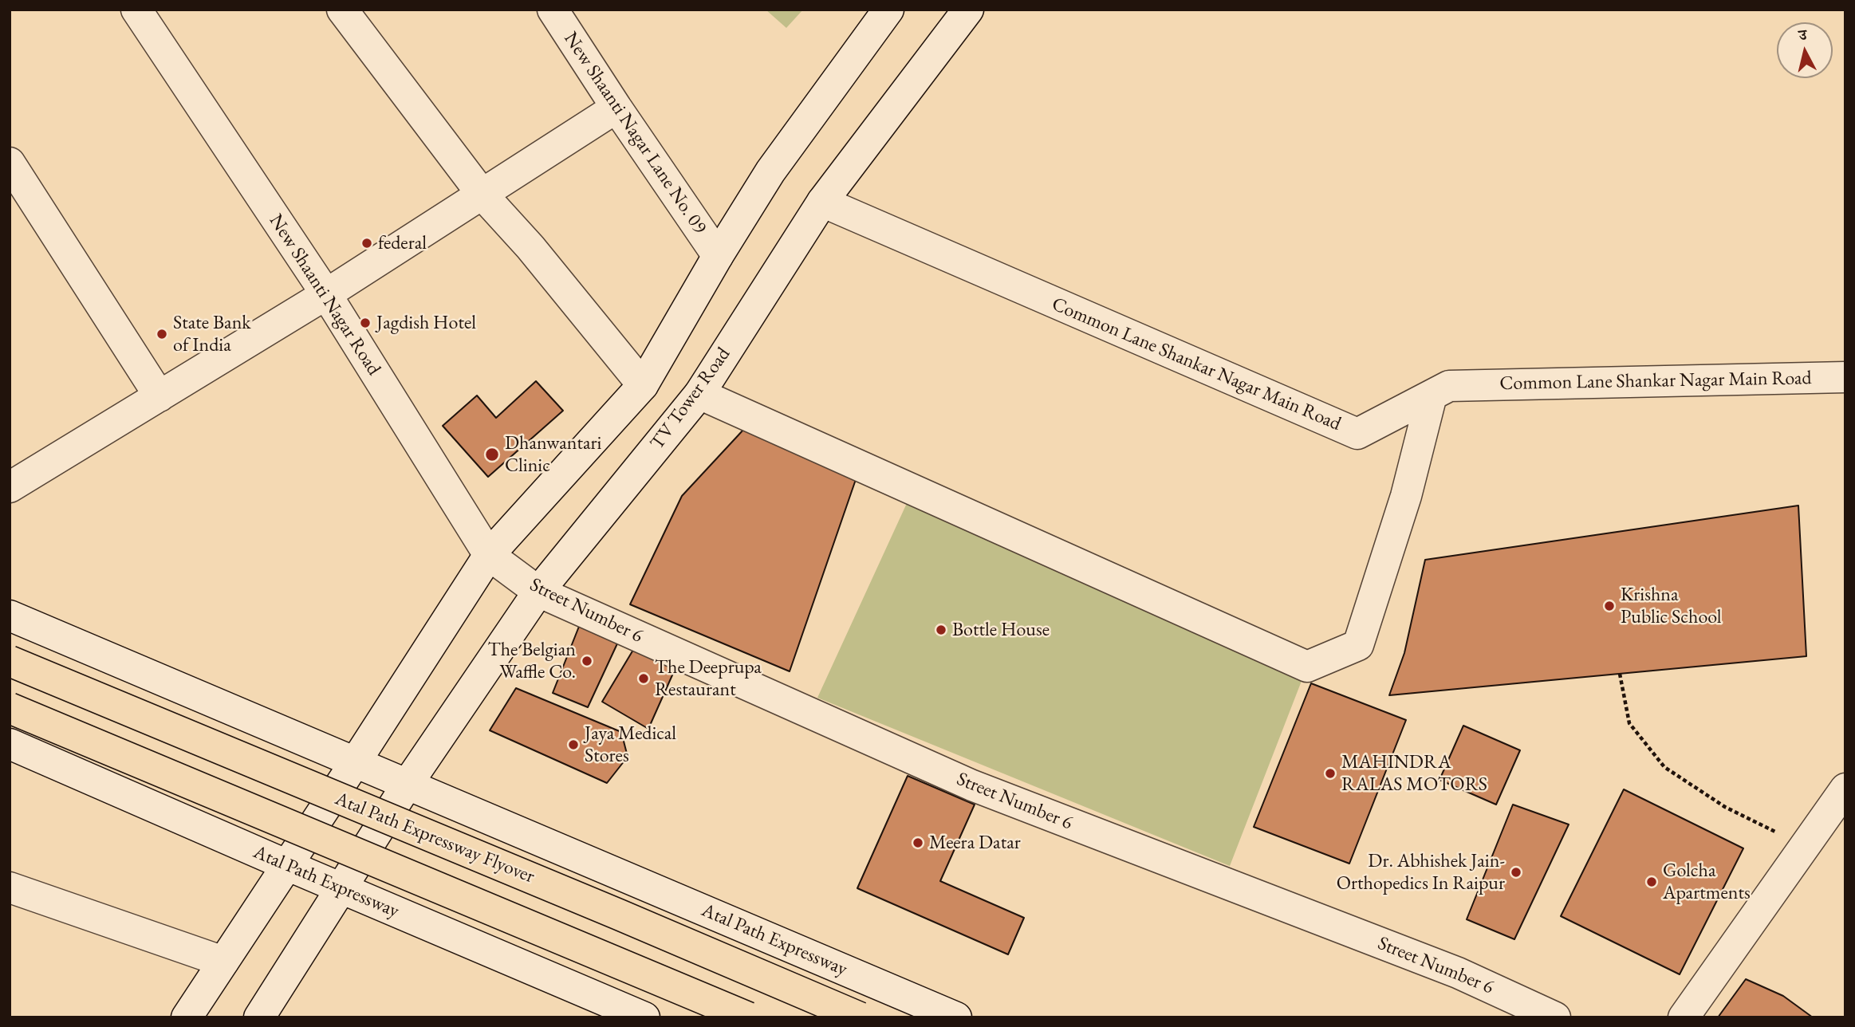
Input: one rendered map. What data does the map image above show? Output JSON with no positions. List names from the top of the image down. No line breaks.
{"streets":{"highway":["Atal Path Expressway Flyover"],"street":["New Shaanti Nagar Lane No. 09","New Shaanti Nagar Road","Common Lane Shankar Nagar Main Road","TV Tower Road","Street Number 6","Atal Path Expressway"]},"crossings":[["New Shaanti Nagar Road","Street Number 6"],["Common Lane Shankar Nagar Main Road","TV Tower Road"],["TV Tower Road","Street Number 6"],["TV Tower Road","Atal Path Expressway"]],"places":["federal","Jagdish Hotel","State Bank of India","Dhanwantari Clinic","Krishna Public School","Bottle House","The Belgian Waffle Co.","The Deeprupa Restaurant","Jaya Medical Stores","MAHINDRA RALAS MOTORS","Meera Datar","Dr. Abhishek Jain- Orthopedics In Raipur","Golcha Apartments"],"north":"top"}
